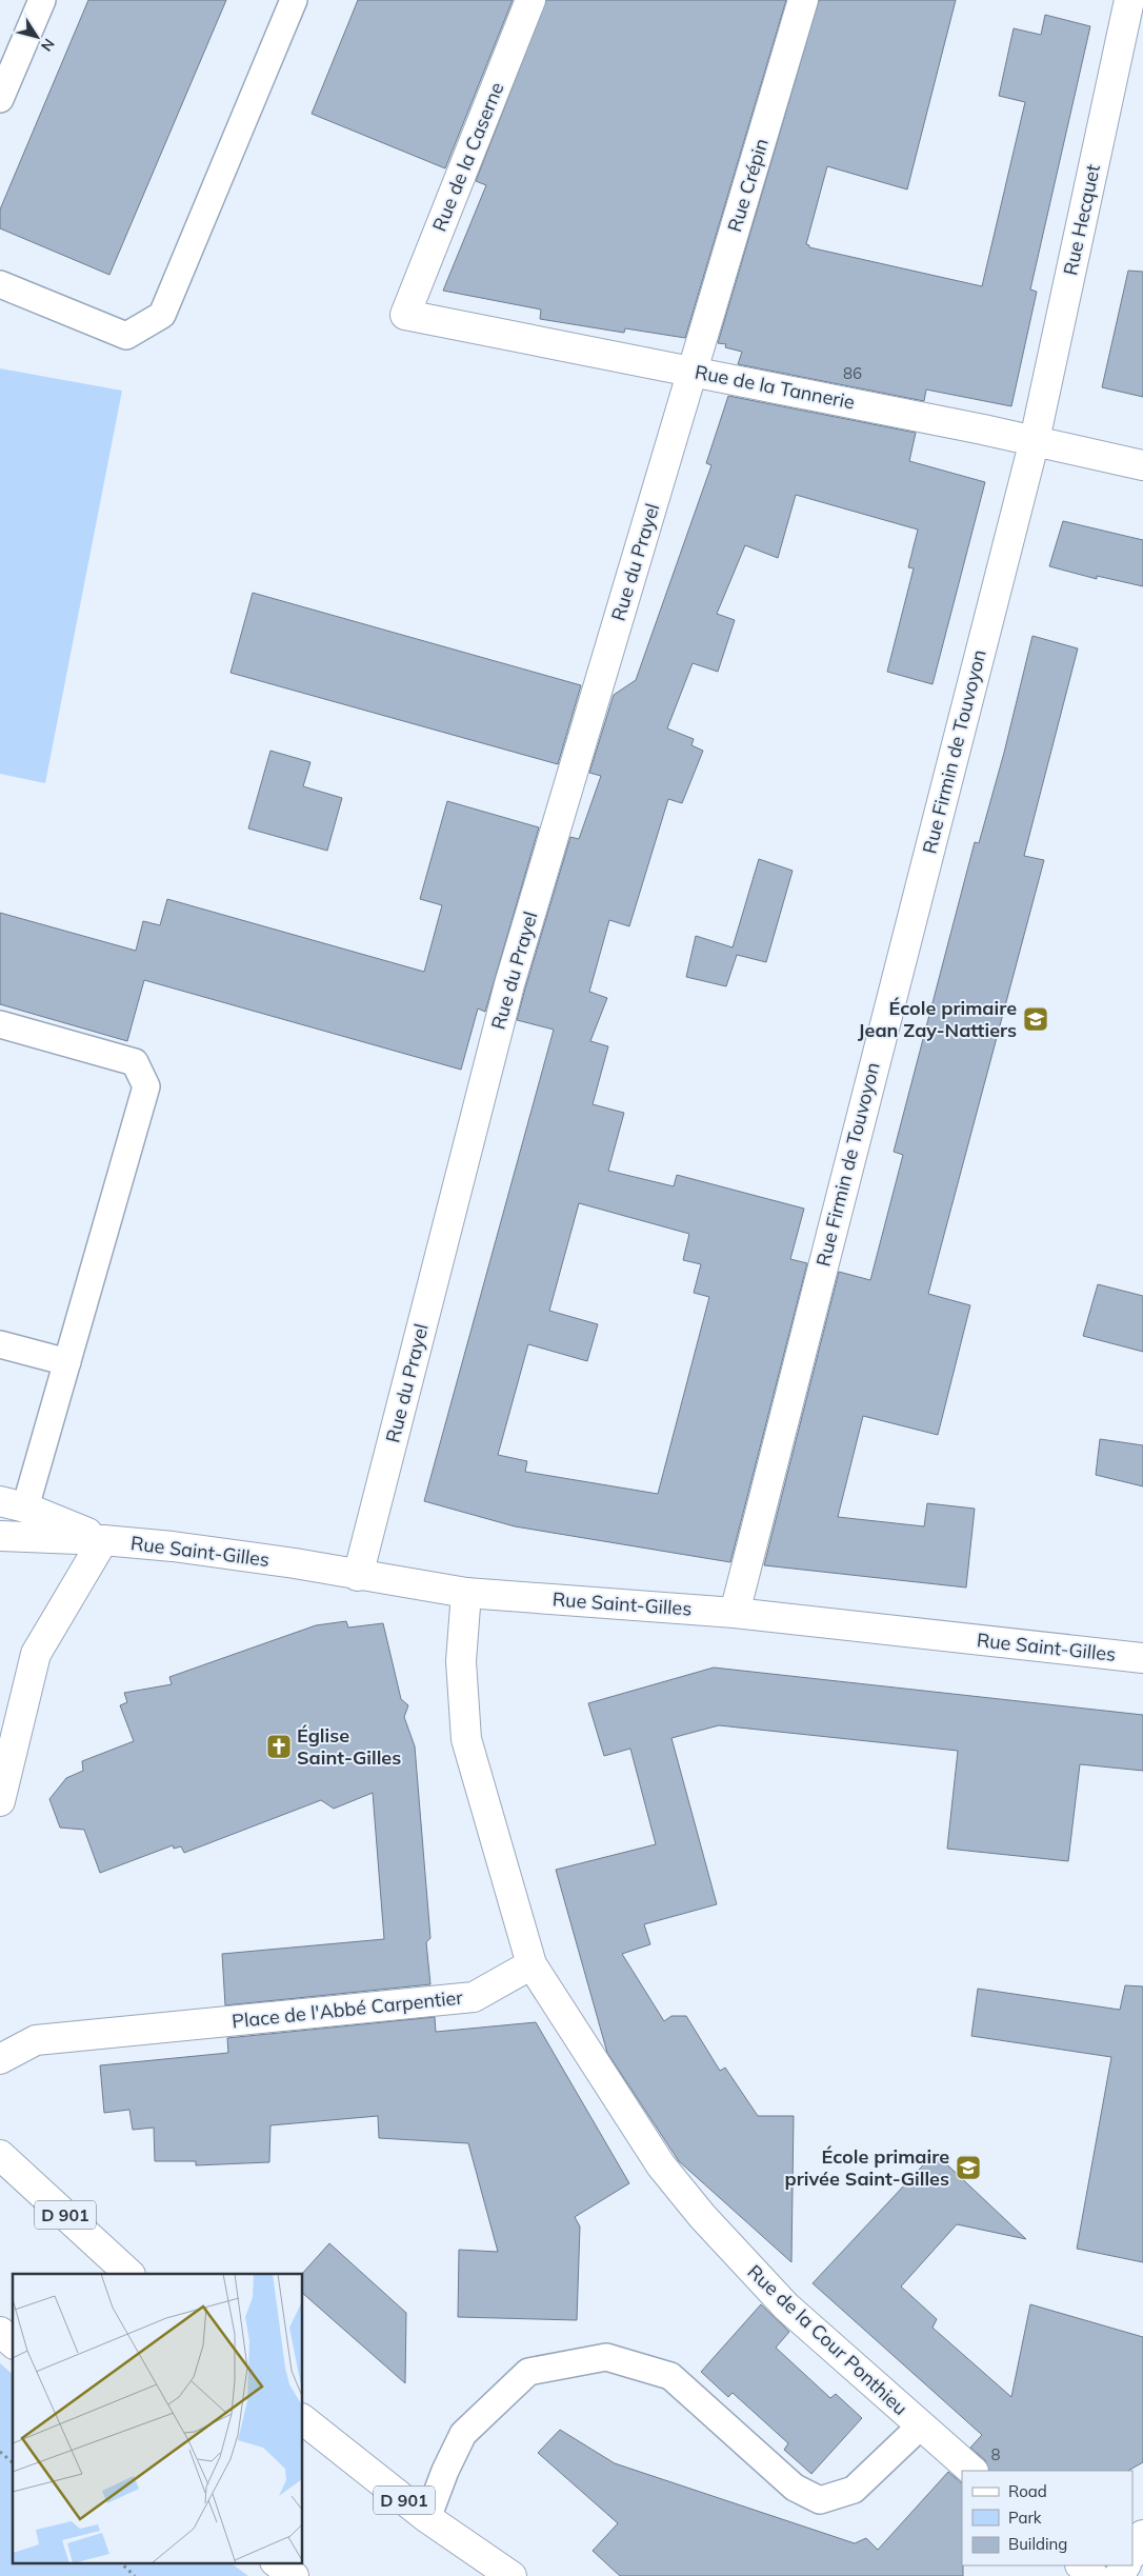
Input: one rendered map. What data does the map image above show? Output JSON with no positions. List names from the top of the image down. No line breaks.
{"streets":{"street":["Rue de la Caserne","Rue Crépin","Rue Hecquet","Rue de la Tannerie","Rue du Prayel","Rue Firmin de Touvoyon","Rue Saint-Gilles","Place de l'Abbé Carpentier","D 901","Rue de la Cour Ponthieu"]},"crossings":[["Rue de la Caserne","Rue de la Tannerie"],["Rue Crépin","Rue de la Tannerie"],["Rue Crépin","Rue du Prayel"],["Rue Hecquet","Rue de la Tannerie"],["Rue Hecquet","Rue Firmin de Touvoyon"],["Rue de la Tannerie","Rue du Prayel"],["Rue de la Tannerie","Rue Firmin de Touvoyon"],["Rue du Prayel","Rue Saint-Gilles"],["Rue Firmin de Touvoyon","Rue Saint-Gilles"],["Place de l'Abbé Carpentier","Rue de la Cour Ponthieu"]],"places":{"school or university":["École primaire Jean Zay-Nattiers","École primaire privée Saint-Gilles"],"church":["Église Saint-Gilles"]},"house_numbers":["86","8"],"legend":["Road","Park","Building"],"north":"bottom right"}
